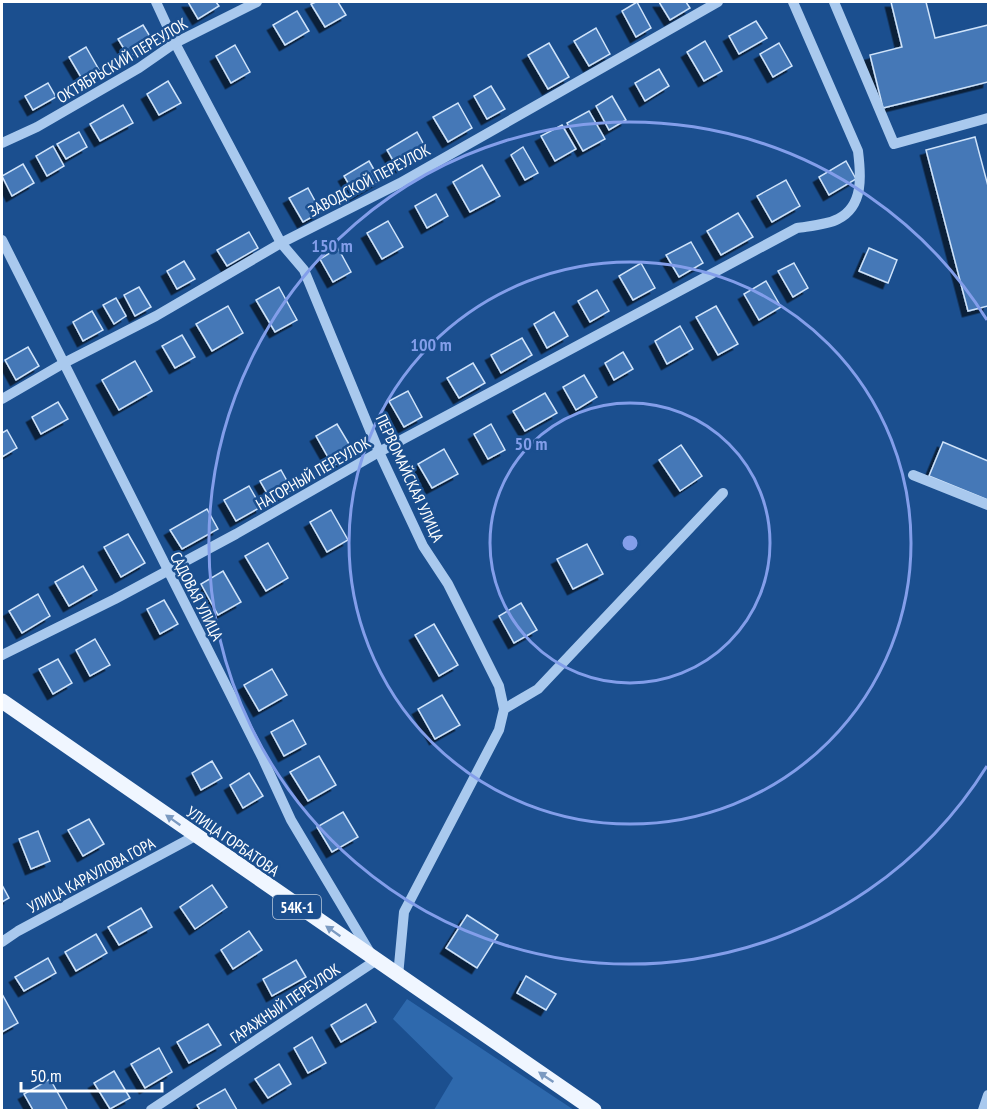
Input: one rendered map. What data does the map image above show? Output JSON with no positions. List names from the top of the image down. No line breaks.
{"streets":{"main road":["УЛИЦА ГОРБАТОВА","54К-1"],"street":["ОКТЯБРЬСКИЙ ПЕРЕУЛОК","ЗАВОДСКОЙ ПЕРЕУЛОК","НАГОРНЫЙ ПЕРЕУЛОК","ПЕРВОМАЙСКАЯ УЛИЦА","САДОВАЯ УЛИЦА","УЛИЦА КАРАУЛОВА ГОРА","ГАРАЖНЫЙ ПЕРЕУЛОК"]},"crossings":[["ОКТЯБРЬСКИЙ ПЕРЕУЛОК","ПЕРВОМАЙСКАЯ УЛИЦА"],["ЗАВОДСКОЙ ПЕРЕУЛОК","ПЕРВОМАЙСКАЯ УЛИЦА"],["ЗАВОДСКОЙ ПЕРЕУЛОК","САДОВАЯ УЛИЦА"],["НАГОРНЫЙ ПЕРЕУЛОК","ПЕРВОМАЙСКАЯ УЛИЦА"],["НАГОРНЫЙ ПЕРЕУЛОК","САДОВАЯ УЛИЦА"],["САДОВАЯ УЛИЦА","УЛИЦА ГОРБАТОВА"],["САДОВАЯ УЛИЦА","ГАРАЖНЫЙ ПЕРЕУЛОК"],["УЛИЦА ГОРБАТОВА","УЛИЦА КАРАУЛОВА ГОРА"],["УЛИЦА ГОРБАТОВА","ГАРАЖНЫЙ ПЕРЕУЛОК"]],"one_way":["УЛИЦА ГОРБАТОВА"],"scale_bar":"50 m","rings":["150 m","100 m","50 m"]}
